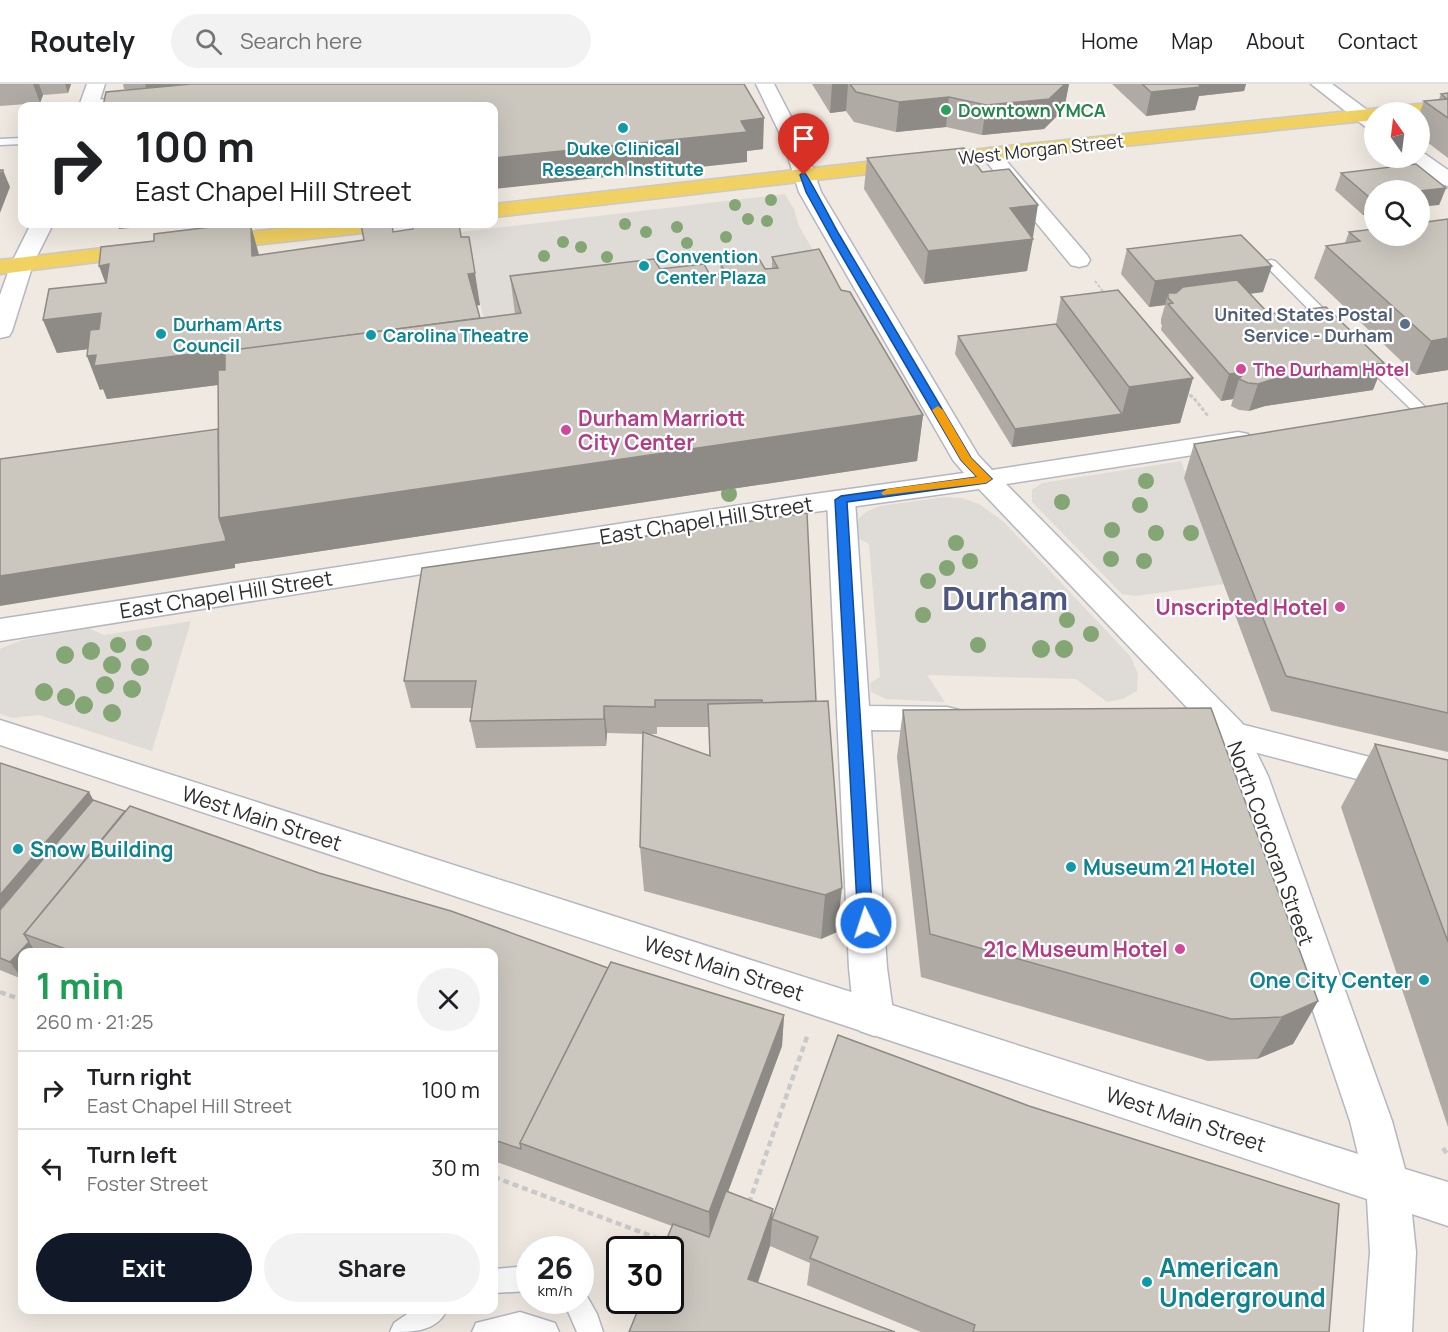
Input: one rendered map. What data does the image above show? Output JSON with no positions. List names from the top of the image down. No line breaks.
{"streets":{"main road":["West Morgan Street"],"street":["East Chapel Hill Street","West Main Street","North Corcoran Street"]},"crossings":[["West Morgan Street","North Corcoran Street"],["East Chapel Hill Street","North Corcoran Street"],["West Main Street","North Corcoran Street"]],"districts":["Durham"],"places":["Downtown YMCA","Duke Clinical Research Institute","Convention Center Plaza","United States Postal Service - Durham","Durham Arts Council","Carolina Theatre","The Durham Hotel","Durham Marriott City Center","Unscripted Hotel","Snow Building","Museum 21 Hotel","21c Museum Hotel","One City Center","American Underground"],"north":"top","page":{"header":"Routely","search":"Search here","nav":["Home","Map","About","Contact"],"turn":["100 m","East Chapel Hill Street"],"heading":["1 min","260 m · 21:25"],"list":[{"name":"Turn right","note":"East Chapel Hill Street","value":"100 m"},{"name":"Turn left","note":"Foster Street","value":"30 m"}],"buttons":["Exit","Share"],"speed":"26 km/h","limit":"30"}}
